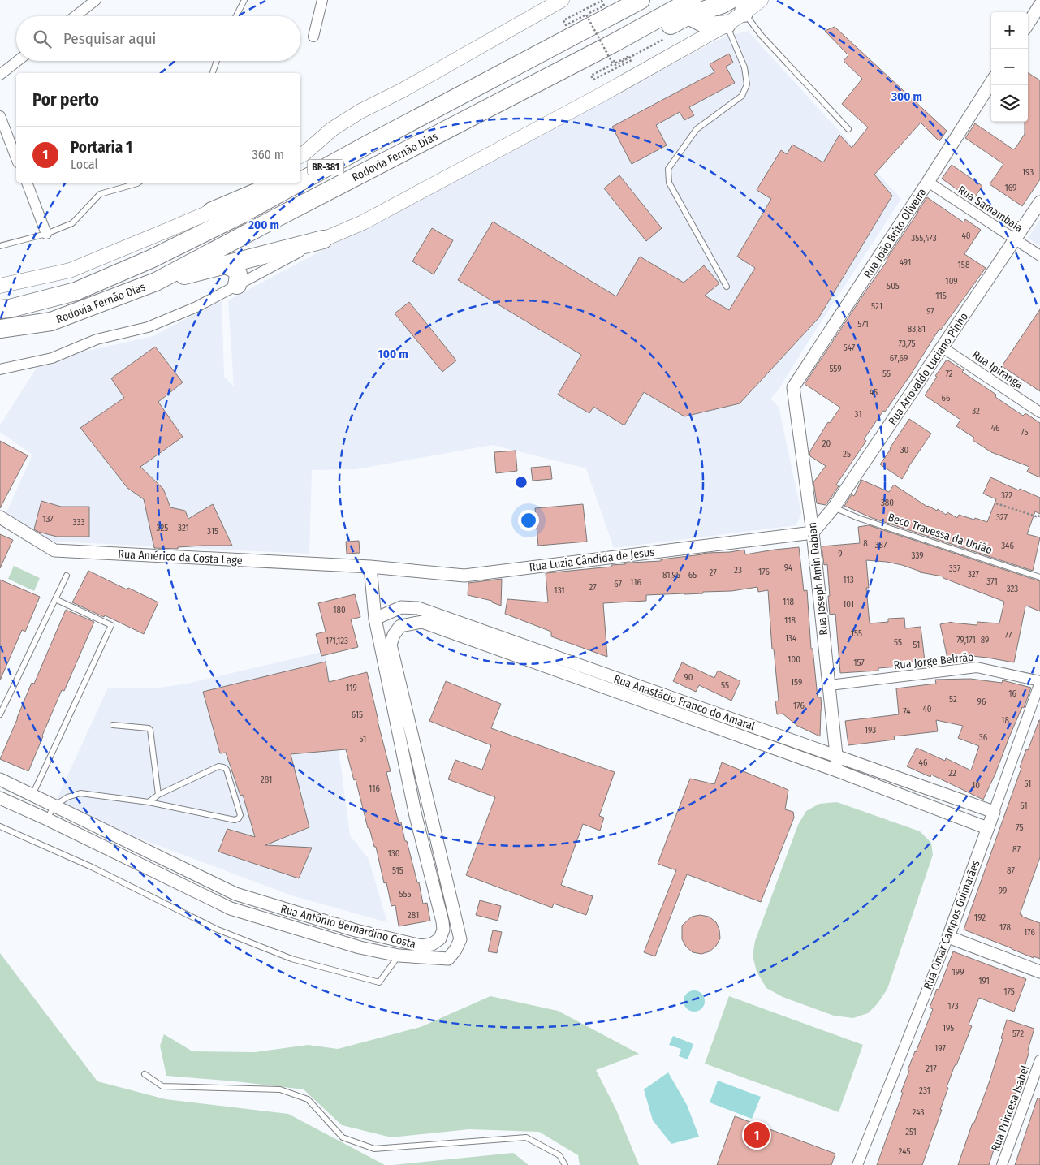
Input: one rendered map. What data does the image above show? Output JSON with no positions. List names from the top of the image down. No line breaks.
{"streets":{"highway":["Rodovia Fernão Dias","BR-381"],"street":["Rua Samambaia","Rua João Brito Oliveira","Rua Ariovaldo Luciano Pinho","Rua Ipiranga","Rua Américo da Costa Lage","Rua Luzia Cândida de Jesus","Rua Joseph Amin Dabian","Rua Jorge Beltrão","Rua Anastácio Franco do Amaral","Rua Omar Campos Guimarães","Rua Antônio Bernardino Costa","Rua Princesa Isabel"],"lane":["Beco Travessa da União"]},"crossings":[["Rodovia Fernão Dias","BR-381"],["Rua Samambaia","Rua João Brito Oliveira"],["Rua Samambaia","Rua Ariovaldo Luciano Pinho"],["Rua João Brito Oliveira","Rua Joseph Amin Dabian"],["Rua Ariovaldo Luciano Pinho","Rua Ipiranga"],["Rua Ariovaldo Luciano Pinho","Beco Travessa da União"],["Rua Ariovaldo Luciano Pinho","Rua Luzia Cândida de Jesus"],["Rua Ariovaldo Luciano Pinho","Rua Joseph Amin Dabian"],["Rua Américo da Costa Lage","Rua Luzia Cândida de Jesus"],["Rua Américo da Costa Lage","Rua Antônio Bernardino Costa"],["Rua Luzia Cândida de Jesus","Rua Joseph Amin Dabian"],["Rua Luzia Cândida de Jesus","Rua Antônio Bernardino Costa"],["Rua Joseph Amin Dabian","Rua Jorge Beltrão"],["Rua Joseph Amin Dabian","Rua Anastácio Franco do Amaral"],["Rua Jorge Beltrão","Rua Omar Campos Guimarães"],["Rua Anastácio Franco do Amaral","Rua Omar Campos Guimarães"],["Rua Anastácio Franco do Amaral","Rua Antônio Bernardino Costa"]],"house_numbers":["193","169","40","355,473","491","158","109","505","115","521","97","571","83,81","73,75","547","67,69","559","55","72","45","66","32","31","46","75","20","30","25","372","380","327","137","333","325","321","315","8","387","346","9","339","94","337","23","176","27","327","81,95","65","113","371","116","67","27","323","131","118","101","180","118","155","77","134","79,171","89","171,123","55","51","100","157","90","159","55","119","16","52","96","176","40","74","615","18","193","36","51","46","22","281","51","10","116","61","75","87","130","515","87","99","555","281","192","178","176","199","191","175","173","195","572","197","217","231","243","251","245"],"page":{"map_buttons":["+","−"],"search":"Pesquisar aqui","heading":"Por perto","list":[{"mark":"1","name":"Portaria 1","note":"Local","value":"360 m"}],"pins":"1"},"rings":["300 m","200 m","100 m"]}
